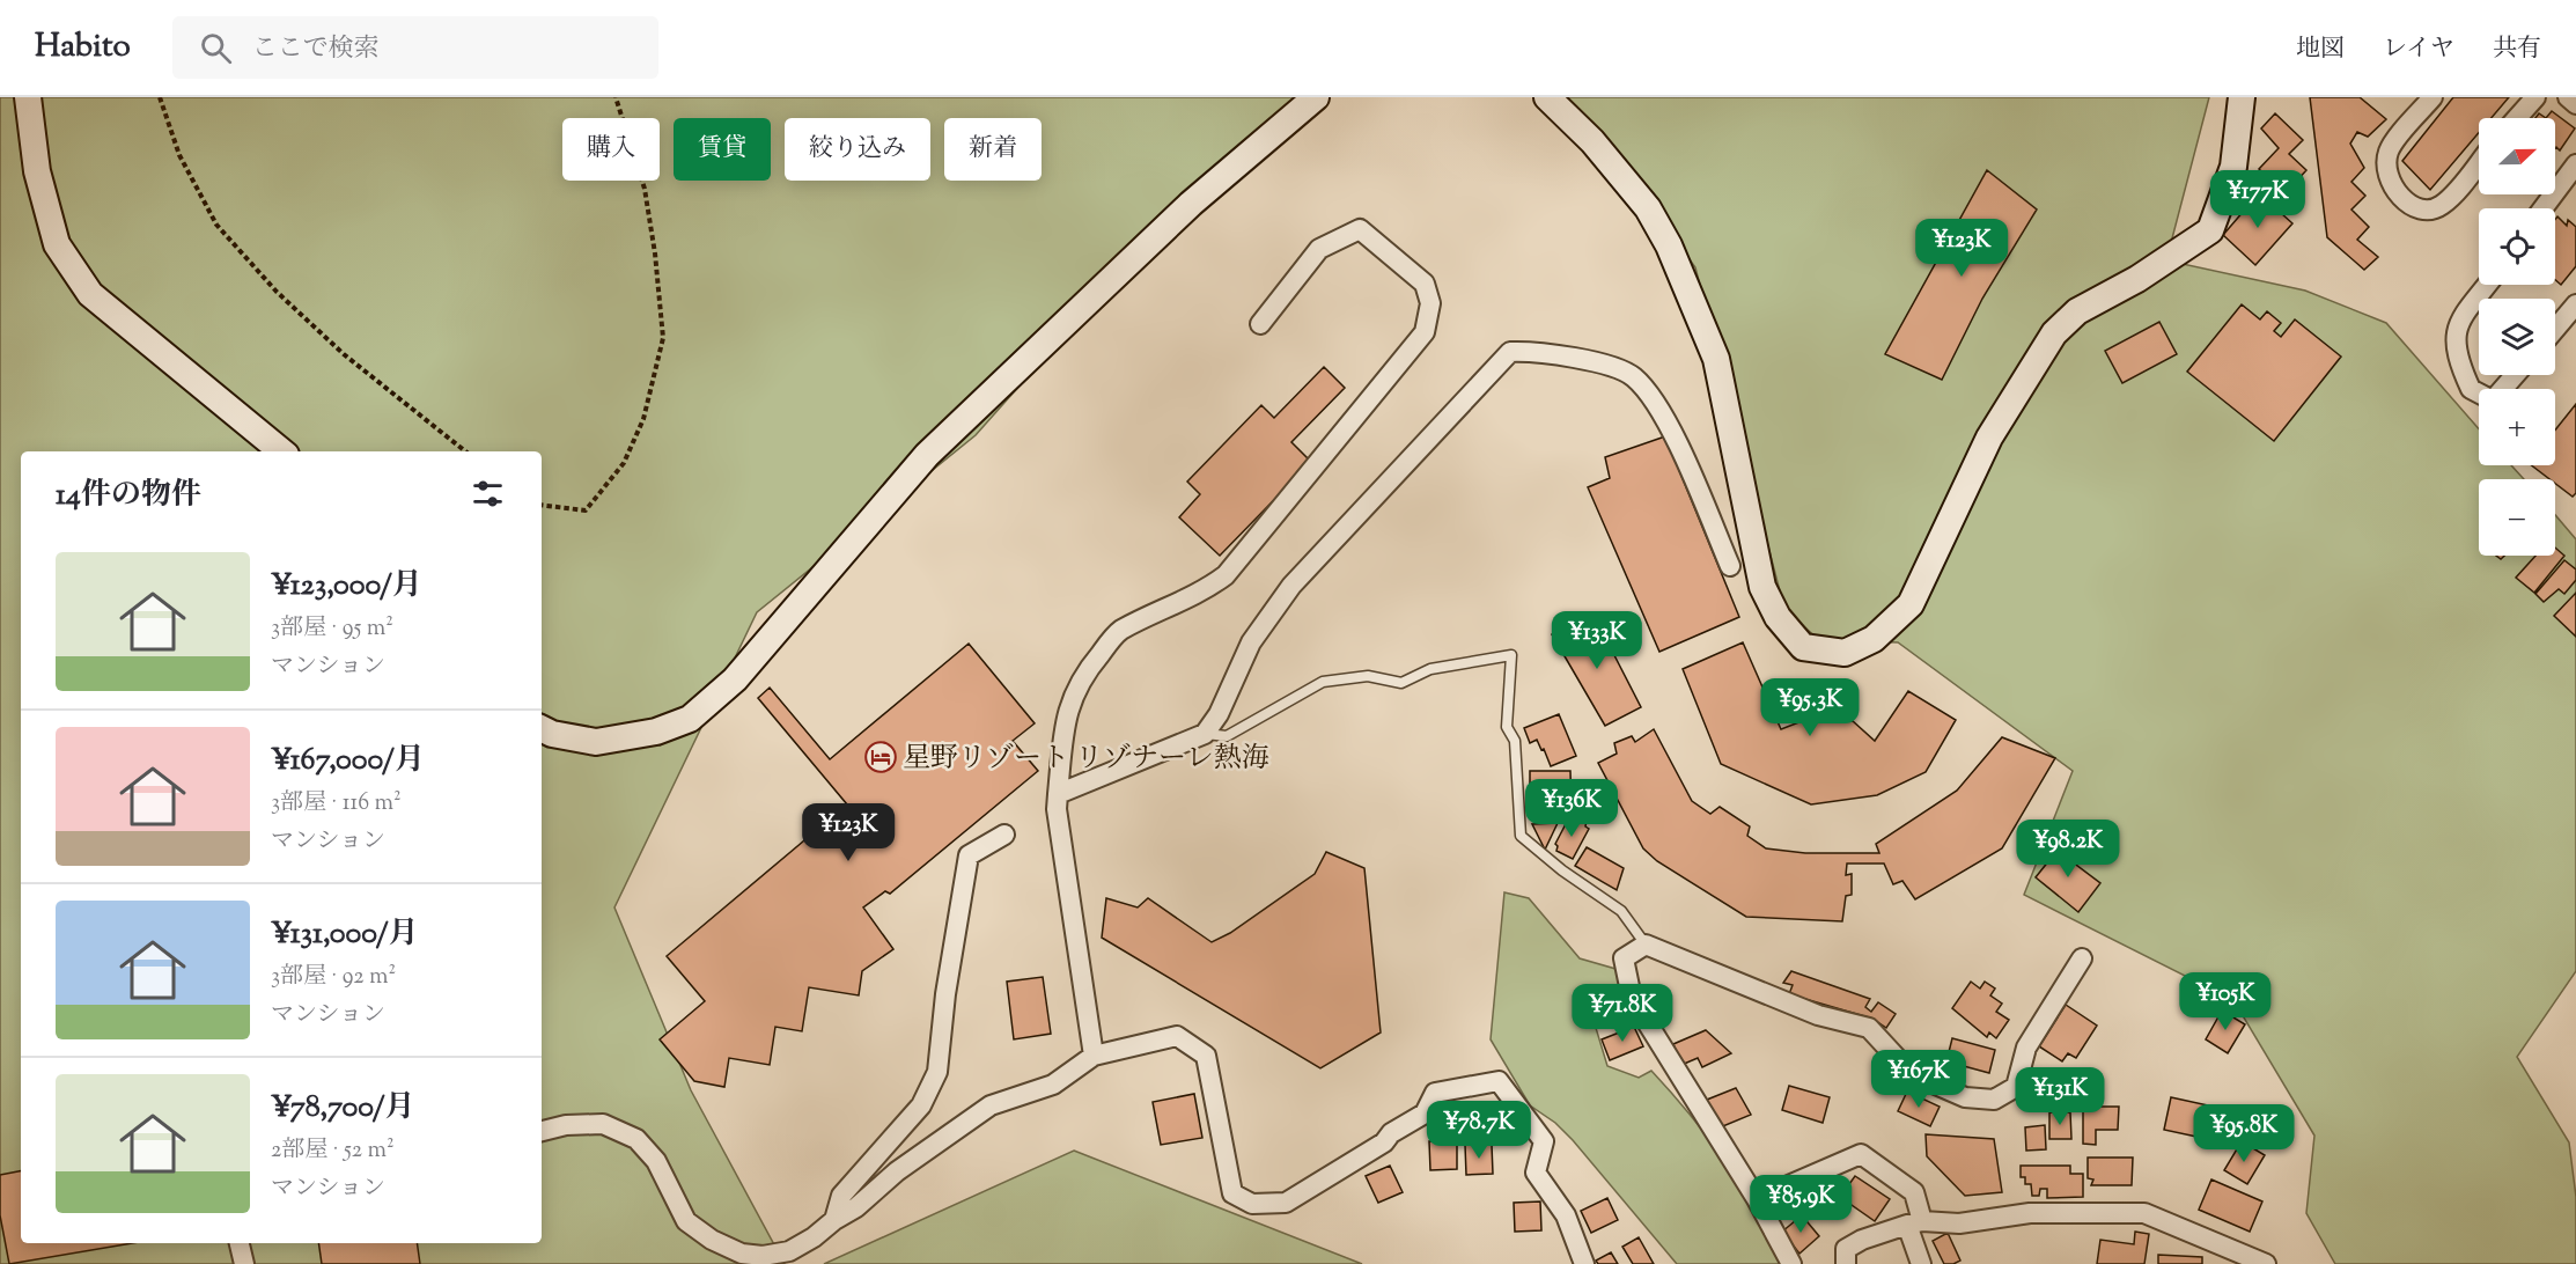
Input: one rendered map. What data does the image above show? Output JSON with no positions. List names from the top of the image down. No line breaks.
{"places":{"hotel":["星野リゾート リゾナーレ熱海"]},"north":"right","page":{"header":"Habito","search":"ここで検索","nav":["地図","レイヤ","共有"],"map_buttons":["+","−"],"chip":["購入","賃貸","絞り込み","新着"],"price":["¥177K","¥123K","¥133K","¥95.3K","¥136K","¥123K","¥98.2K","¥105K","¥71.8K","¥167K","¥131K","¥78.7K","¥95.8K","¥85.9K"],"heading":"14件の物件","list":[{"name":"¥123,000/月","note":"3部屋 · 95 m² · マンション"},{"name":"¥167,000/月","note":"3部屋 · 116 m² · マンション"},{"name":"¥131,000/月","note":"3部屋 · 92 m² · マンション"},{"name":"¥78,700/月","note":"2部屋 · 52 m² · マンション"}]}}
